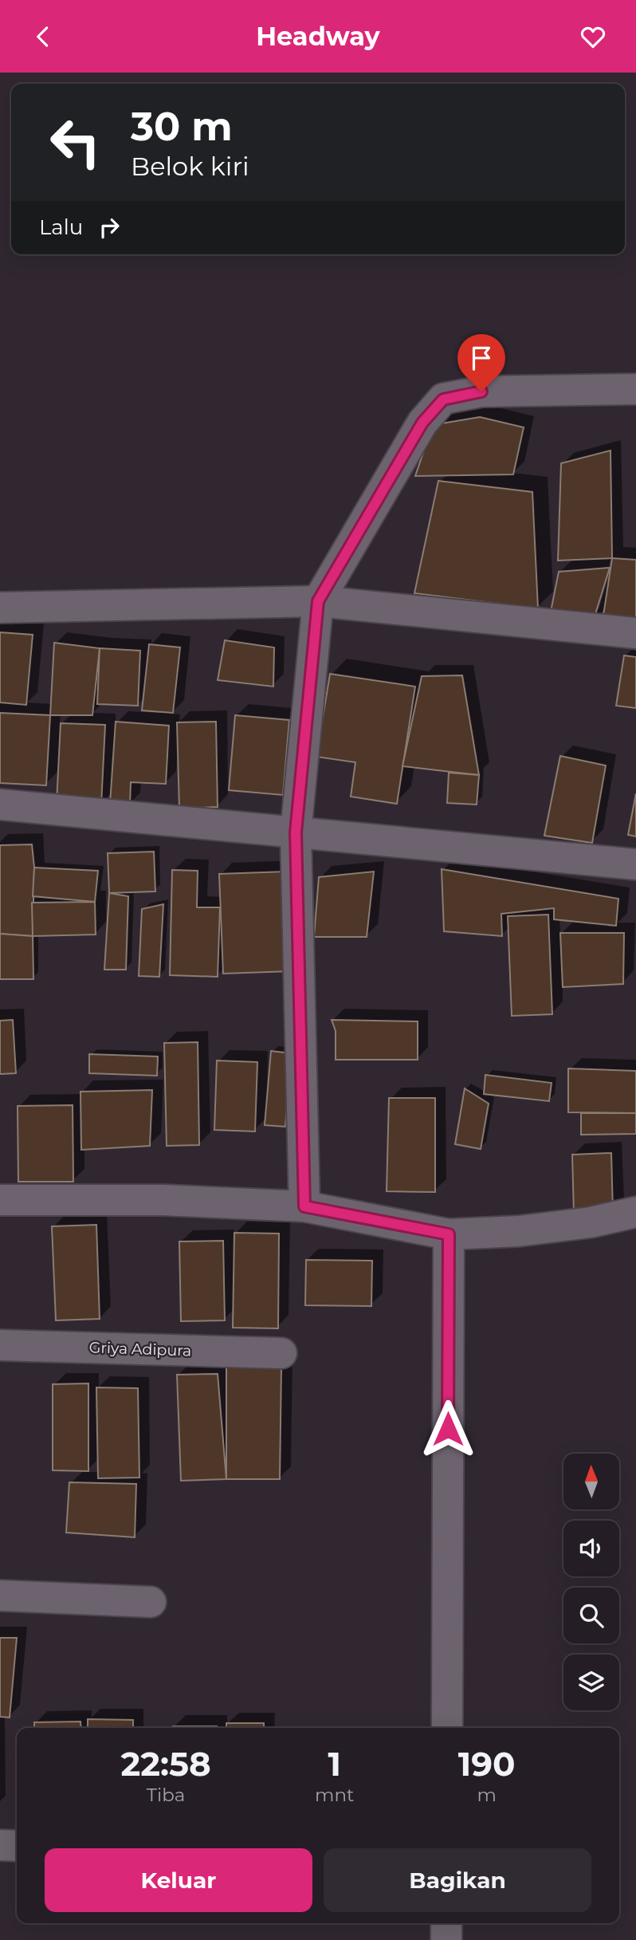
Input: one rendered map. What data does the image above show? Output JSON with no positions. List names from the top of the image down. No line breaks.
{"streets":{"street":["Griya Adipura"]},"north":"top","page":{"header":"Headway","turn":["30 m","Belok kiri"],"then":"Lalu","eta":["22:58","Tiba","1","mnt","190","m"],"buttons":["Keluar","Bagikan"]}}
